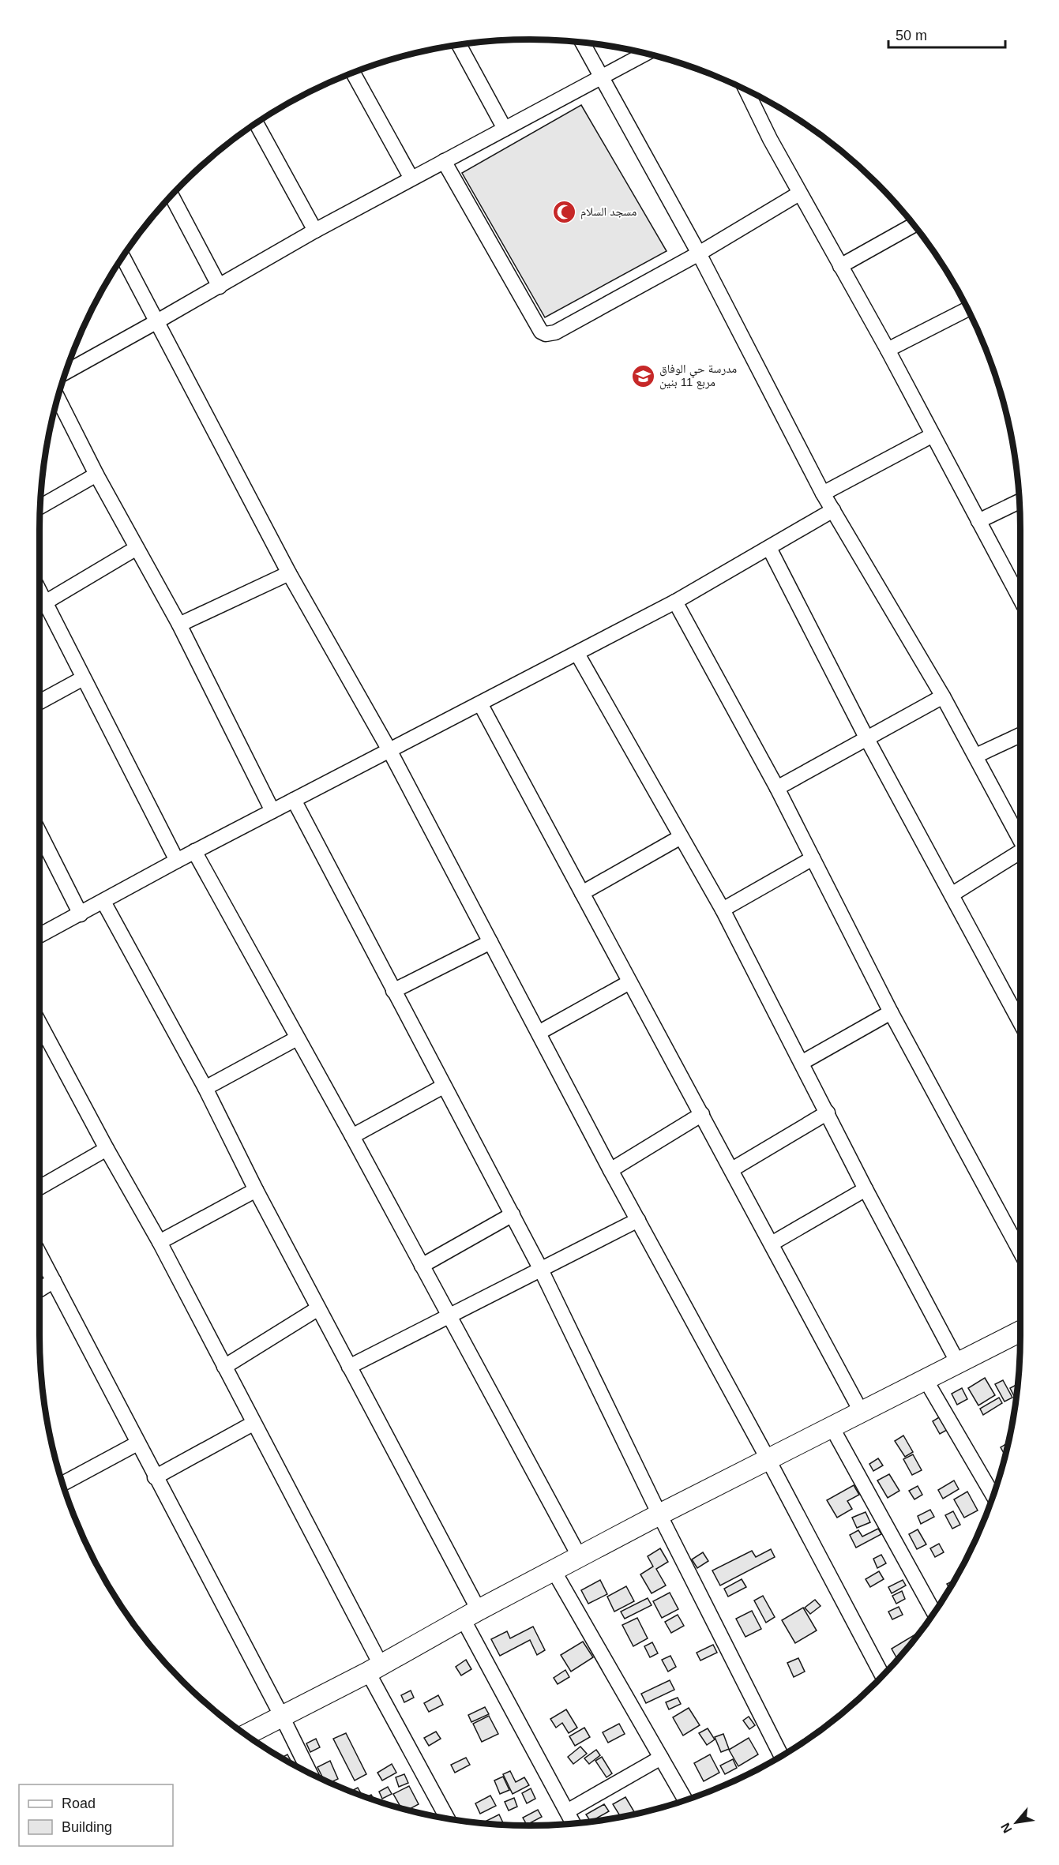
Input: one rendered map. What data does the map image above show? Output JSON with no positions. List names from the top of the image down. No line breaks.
{"places":{"mosque":["مسجد السلام"],"school or university":["مدرسة حي الوفاق مربع 11 بنين"]},"legend":["Road","Building"],"scale_bar":"50 m","north":"bottom left"}
